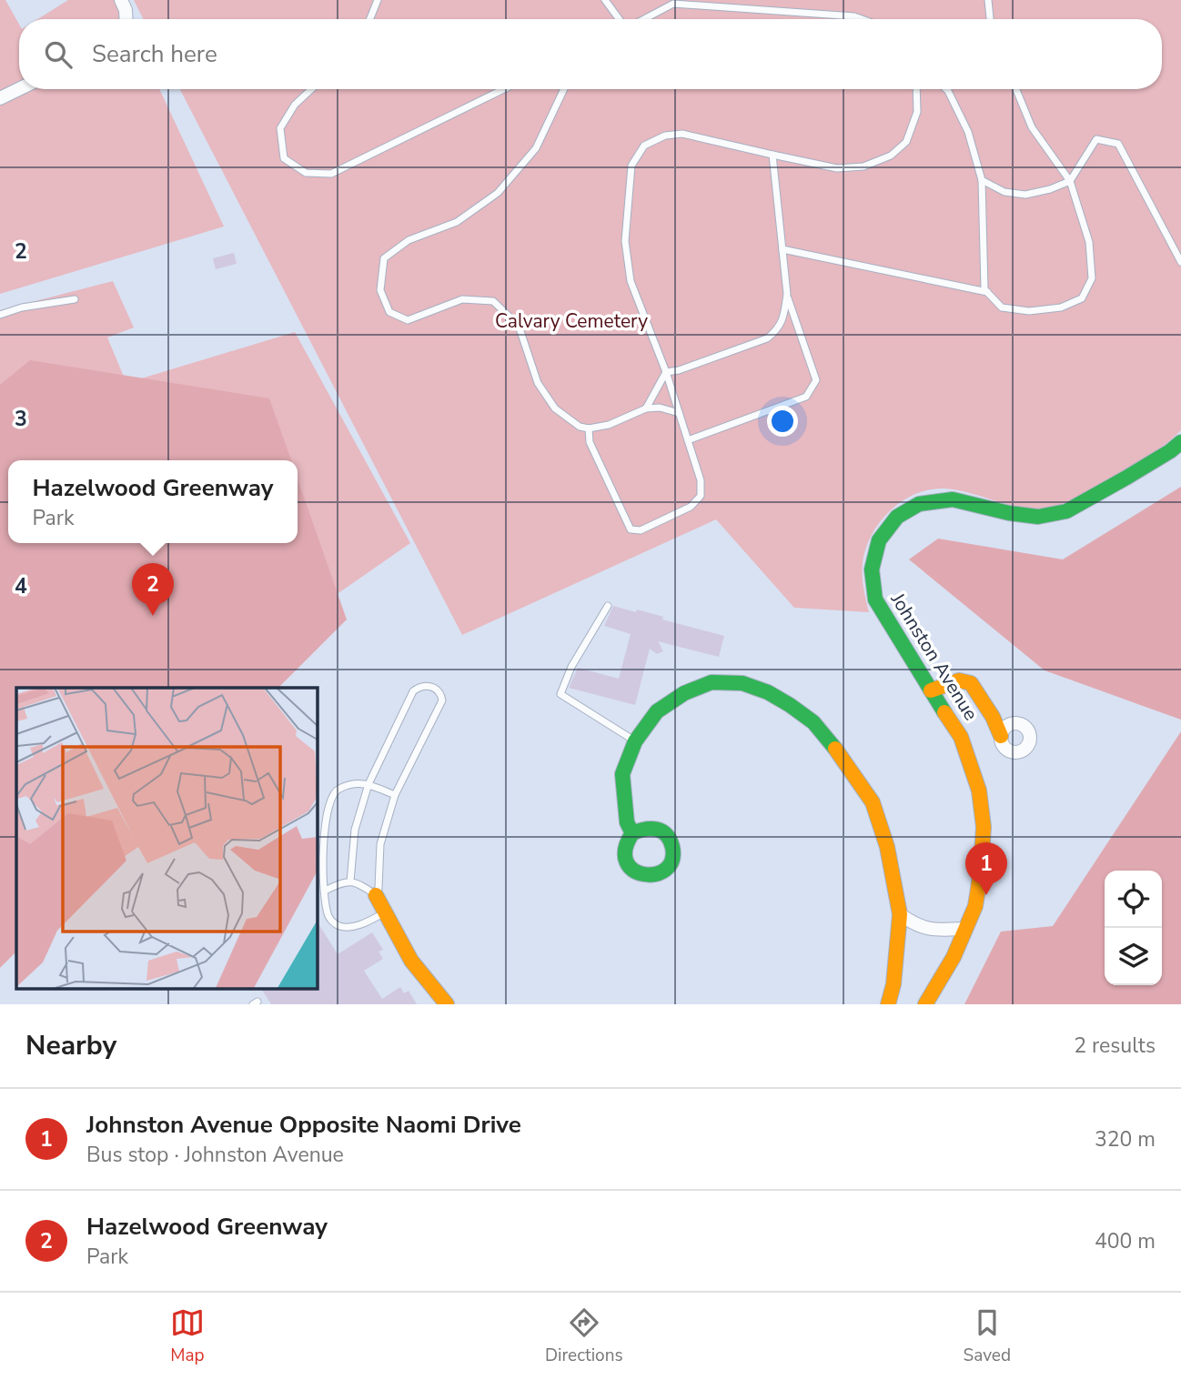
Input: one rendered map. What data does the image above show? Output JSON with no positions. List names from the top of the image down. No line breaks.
{"streets":{"street":["Johnston Avenue"]},"parks":["Calvary Cemetery"],"page":{"search":"Search here","popup":["Hazelwood Greenway","Park"],"pins":["2","1"],"heading":["Nearby","2 results"],"list":[{"mark":"1","name":"Johnston Avenue Opposite Naomi Drive","note":"Bus stop · Johnston Avenue","value":"320 m"},{"mark":"2","name":"Hazelwood Greenway","note":"Park","value":"400 m"}],"nav":["Map","Directions","Saved"]},"grid":{"rows":["2","3","4"]}}
